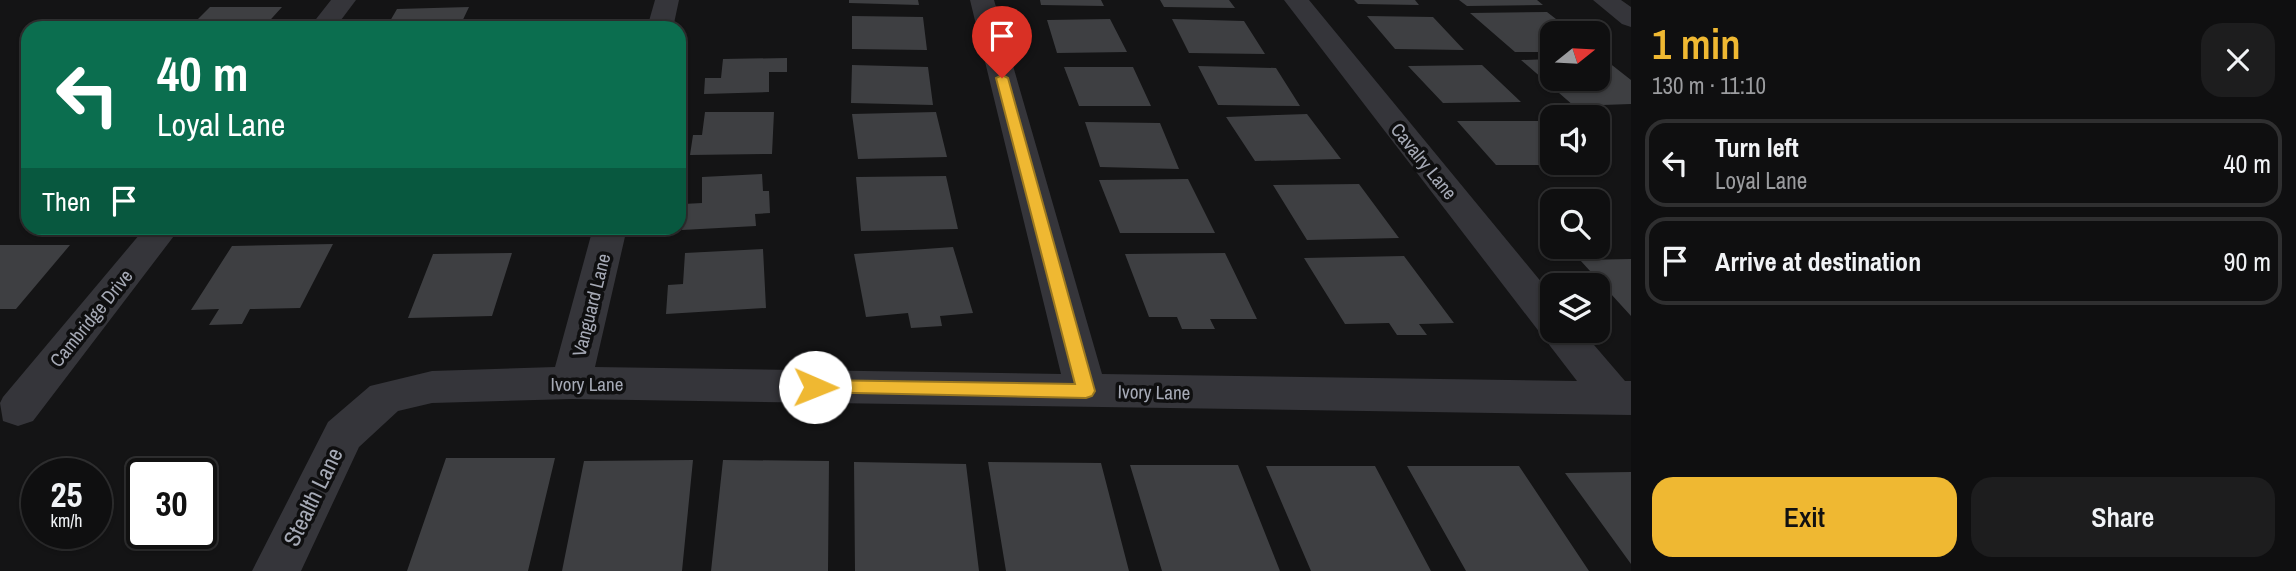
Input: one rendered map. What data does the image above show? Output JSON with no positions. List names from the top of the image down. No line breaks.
{"streets":{"street":["Cavalry Lane","Vanguard Lane","Cambridge Drive","Ivory Lane","Stealth Lane"]},"crossings":[["Vanguard Lane","Ivory Lane"],["Ivory Lane","Stealth Lane"]],"north":"right","page":{"heading":["1 min","130 m · 11:10"],"turn":["40 m","Loyal Lane"],"list":[{"name":"Turn left","note":"Loyal Lane","value":"40 m"},{"name":"Arrive at destination","value":"90 m"}],"then":"Then","speed":"25 km/h","limit":"30","buttons":["Exit","Share"]}}
